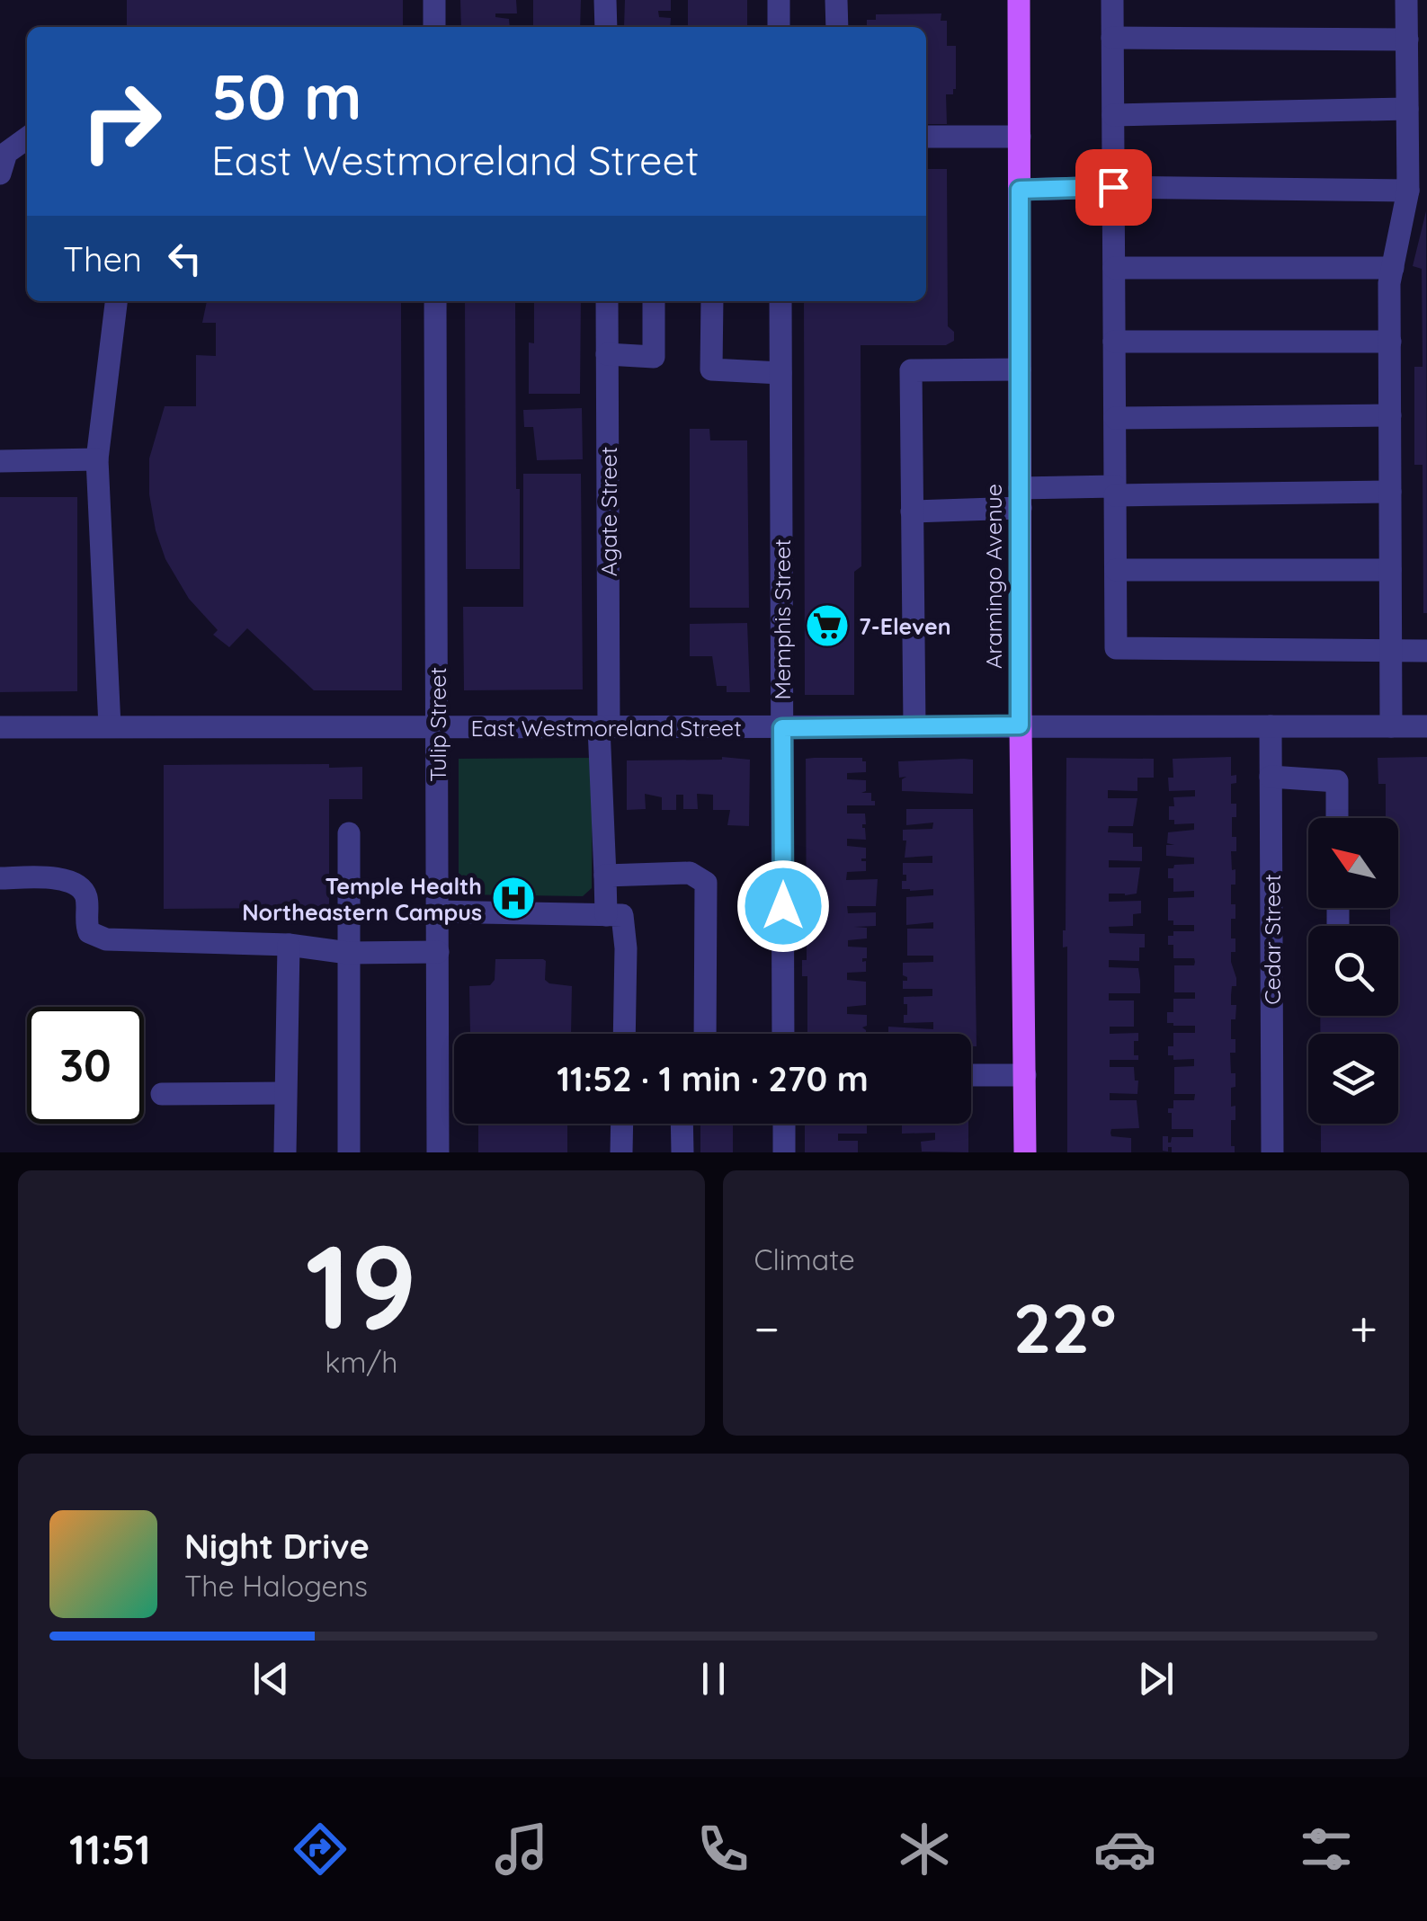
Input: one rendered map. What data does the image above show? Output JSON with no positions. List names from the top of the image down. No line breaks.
{"streets":{"main road":["Aramingo Avenue"],"street":["Agate Street","Memphis Street","Tulip Street","East Westmoreland Street","Cedar Street"]},"crossings":[["Agate Street","East Westmoreland Street"],["Aramingo Avenue","East Westmoreland Street"],["Memphis Street","East Westmoreland Street"],["Tulip Street","East Westmoreland Street"],["East Westmoreland Street","Cedar Street"]],"places":{"supermarket":["7-Eleven"],"hospital":["Temple Health Northeastern Campus"]},"north":"top left","page":{"turn":["50 m","East Westmoreland Street"],"then":"Then","limit":"30","trip":"11:52 · 1 min · 270 m","tile":[["19","km/h"],"Climate"],"heat":["−","22°","+"],"song":["Night Drive","The Halogens"],"tabs":"11:51"}}
